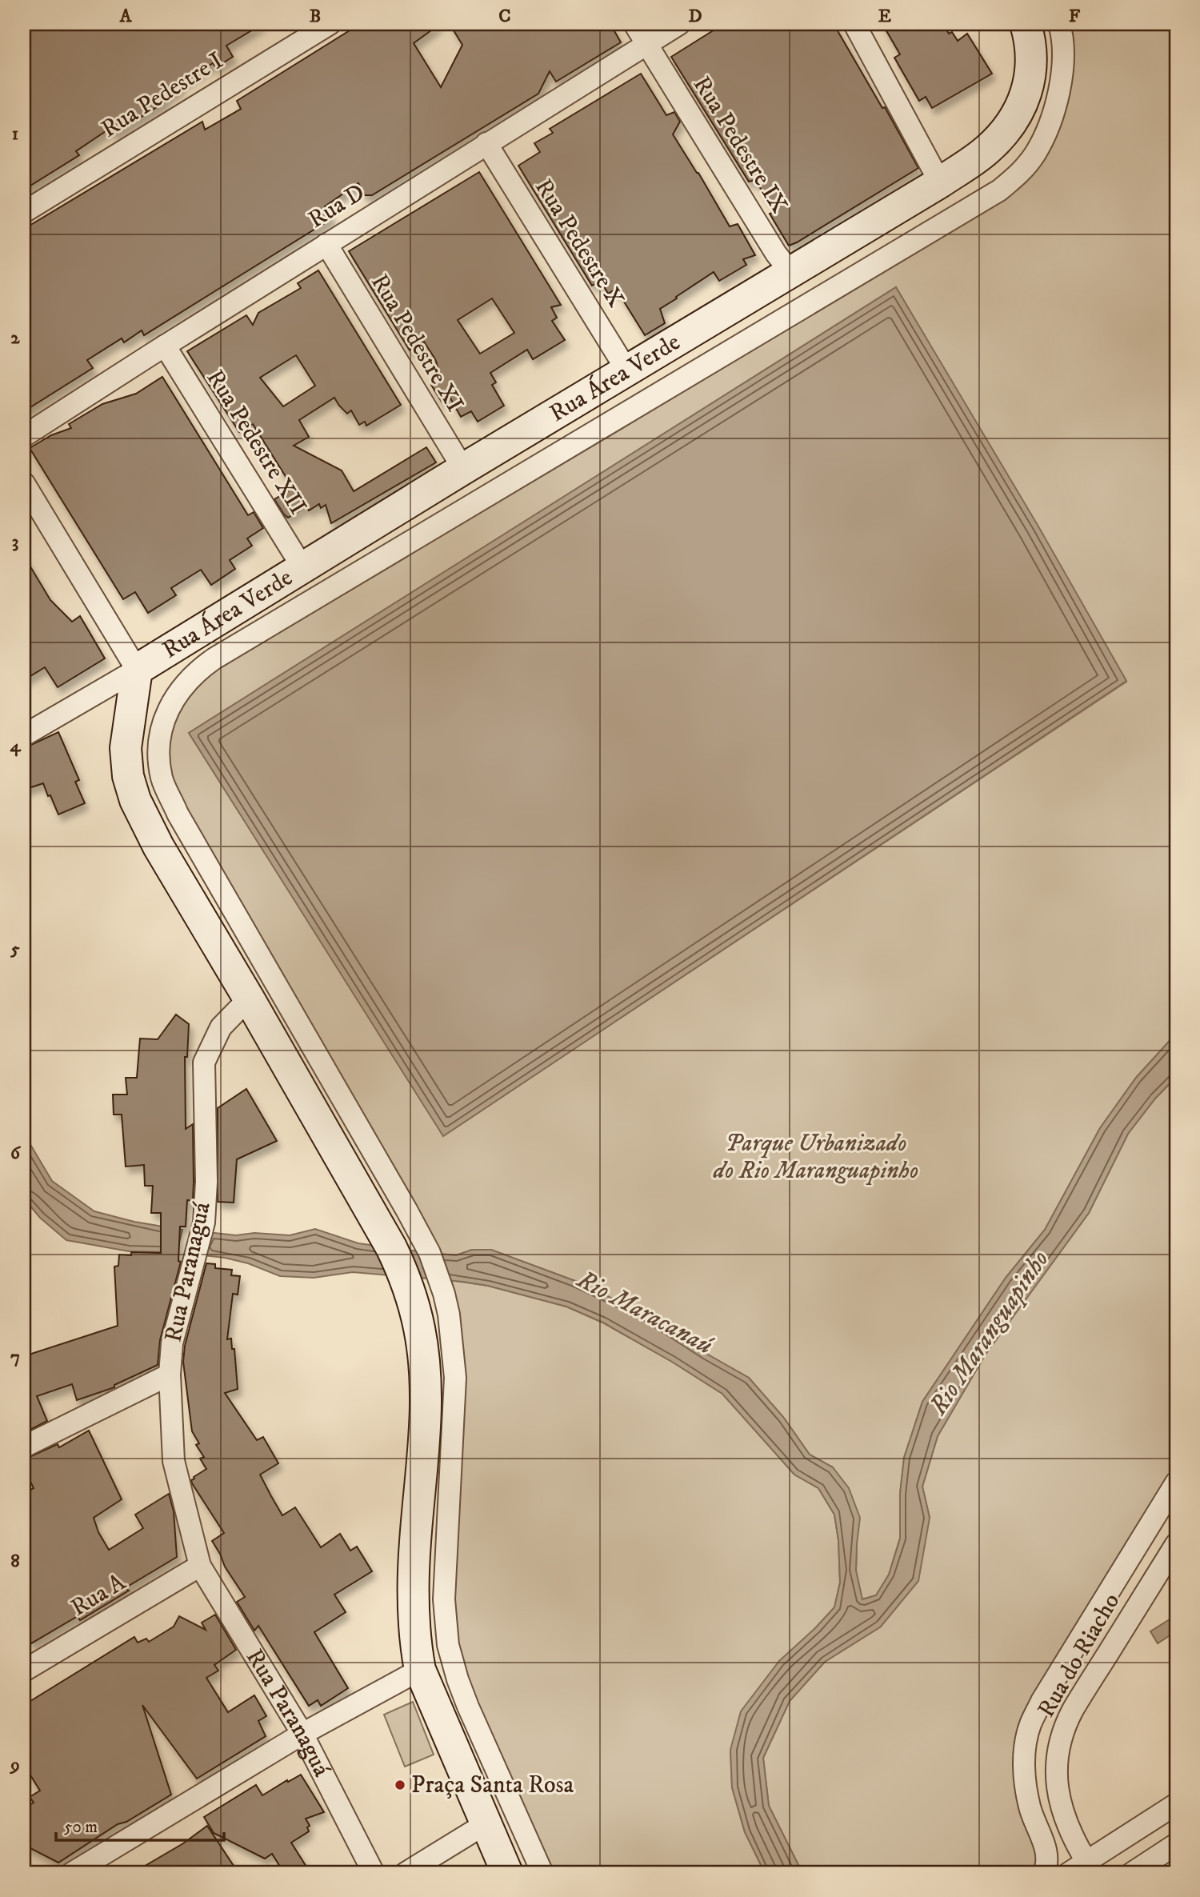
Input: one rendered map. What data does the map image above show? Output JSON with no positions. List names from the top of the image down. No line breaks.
{"streets":{"main road":["Rua Área Verde"],"street":["Rua Pedestre I","Rua Pedestre IX","Rua D","Rua Pedestre X","Rua Pedestre XI","Rua Pedestre XII","Rua Paranaguá","Rua A","Rua do Riacho"]},"crossings":[["Rua Pedestre IX","Rua D"],["Rua Pedestre IX","Rua Área Verde"],["Rua D","Rua Pedestre X"],["Rua D","Rua Pedestre XI"],["Rua D","Rua Pedestre XII"],["Rua Pedestre X","Rua Área Verde"],["Rua Pedestre XI","Rua Área Verde"],["Rua Área Verde","Rua Pedestre XII"],["Rua Paranaguá","Rua A"]],"water":["Rio Maracanaú","Rio Maranguapinho"],"parks":["Parque Urbanizado do Rio Maranguapinho"],"places":["Praça Santa Rosa"],"scale_bar":"50 m","grid":{"columns":["A","B","C","D","E","F"],"rows":["1","2","3","4","5","6","7","8","9"]}}
